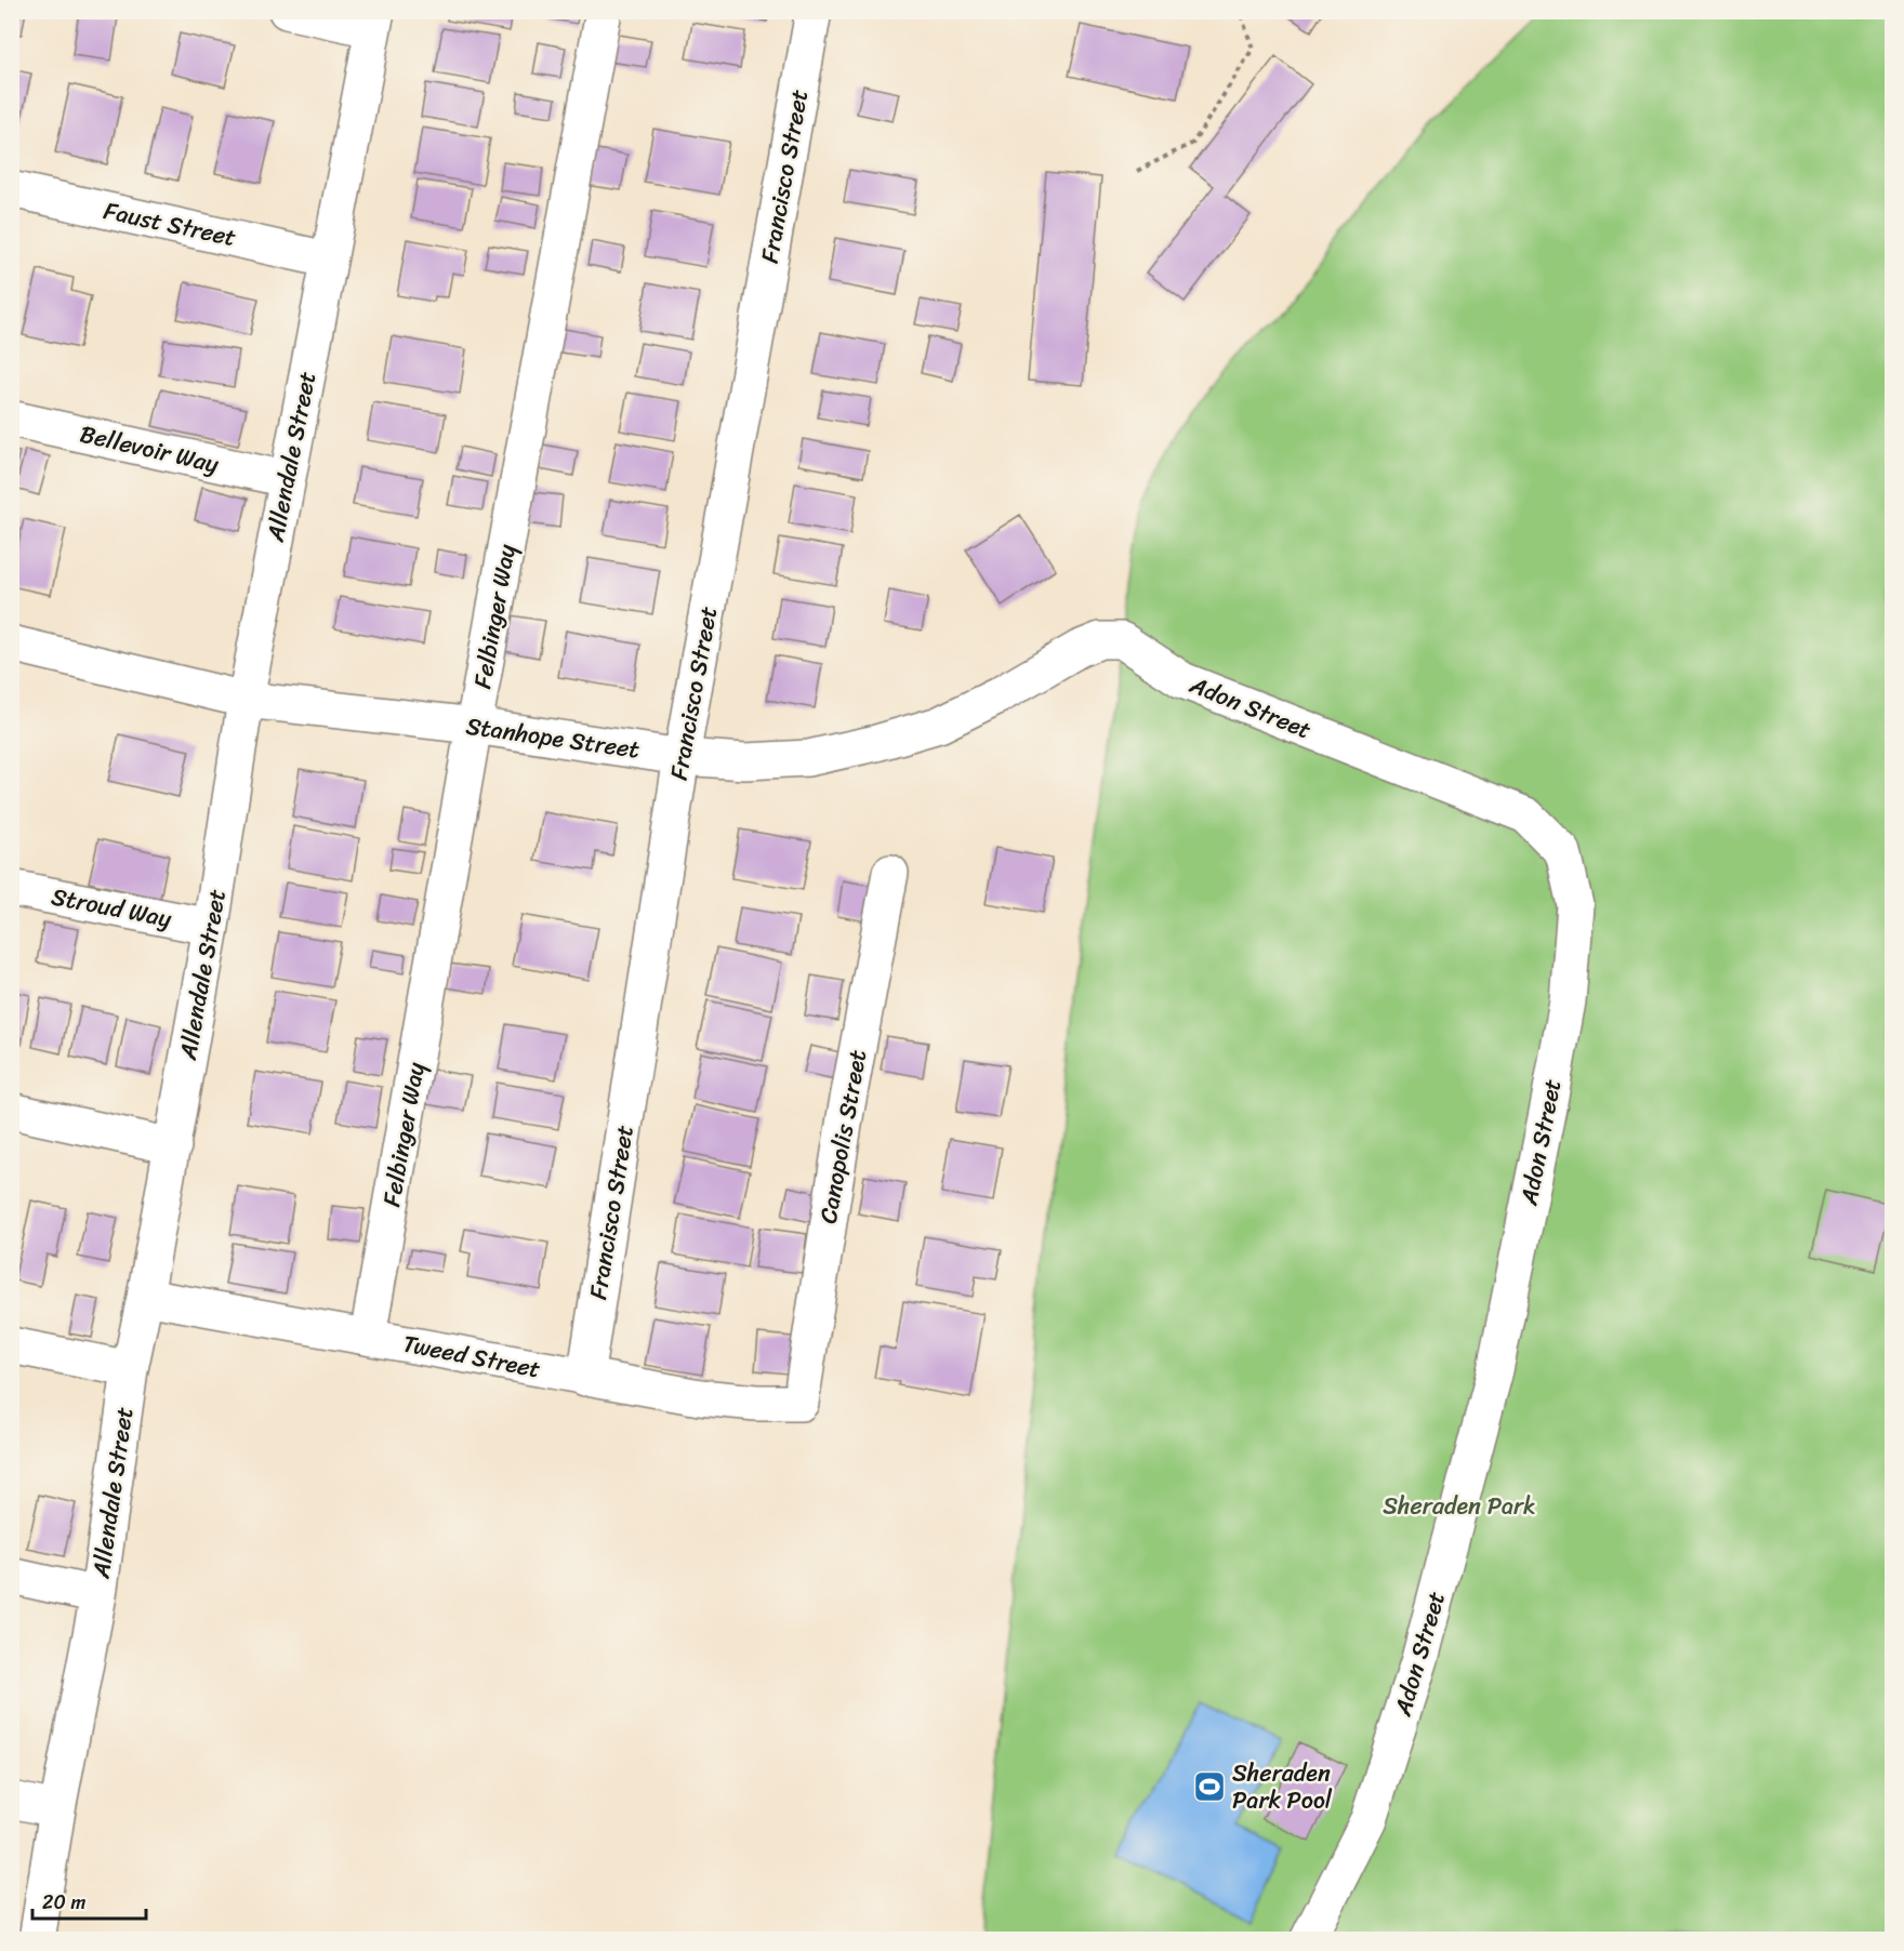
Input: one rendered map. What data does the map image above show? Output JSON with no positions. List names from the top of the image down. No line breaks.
{"streets":{"street":["Francisco Street","Faust Street","Bellevoir Way","Allendale Street","Felbinger Way","Adon Street","Stanhope Street","Stroud Way","Canopolis Street","Tweed Street"]},"crossings":[["Francisco Street","Stanhope Street"],["Francisco Street","Tweed Street"],["Faust Street","Allendale Street"],["Bellevoir Way","Allendale Street"],["Allendale Street","Stanhope Street"],["Allendale Street","Stroud Way"],["Allendale Street","Tweed Street"],["Felbinger Way","Stanhope Street"],["Felbinger Way","Tweed Street"],["Adon Street","Stanhope Street"],["Canopolis Street","Tweed Street"]],"parks":["Sheraden Park"],"places":{"sports":["Sheraden Park Pool"]},"scale_bar":"20 m"}
